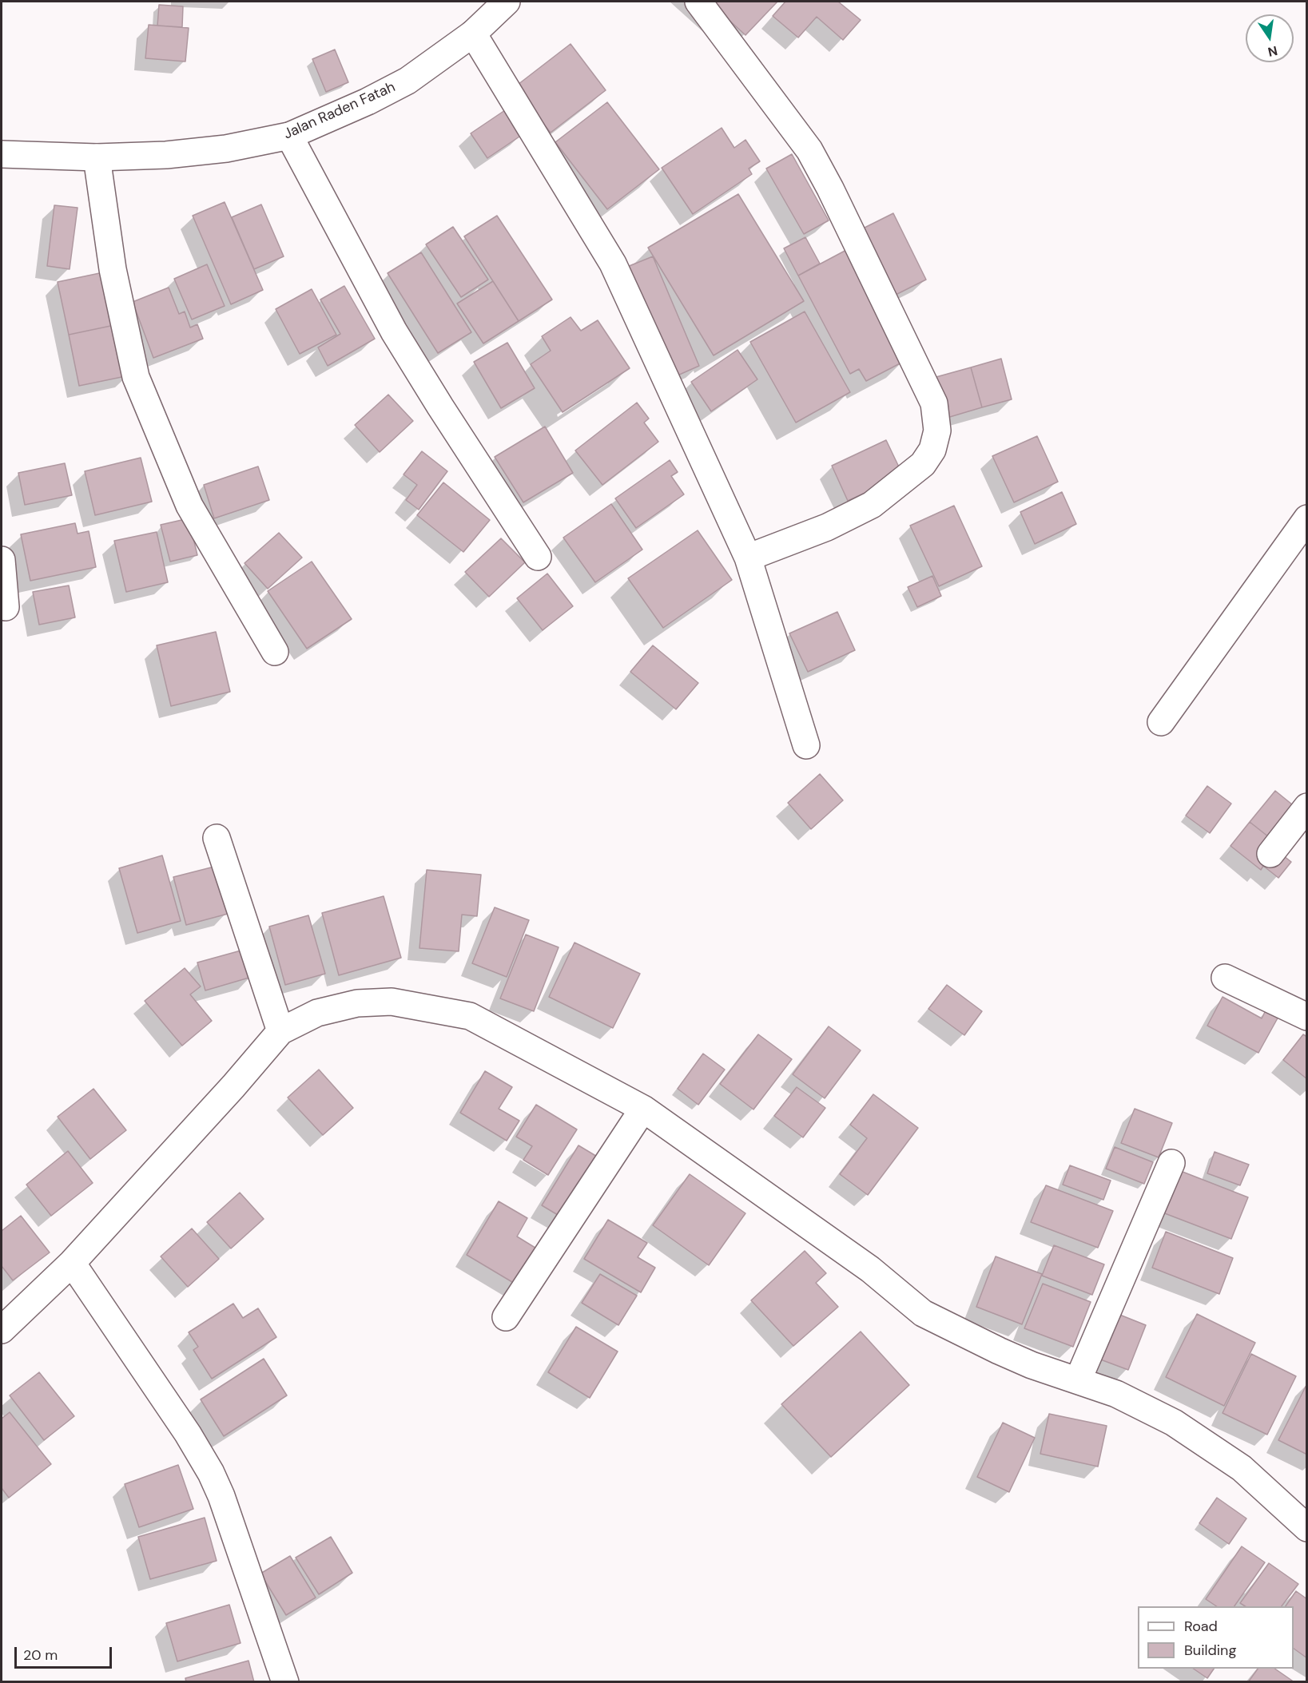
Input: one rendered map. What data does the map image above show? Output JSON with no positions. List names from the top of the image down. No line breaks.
{"streets":{"main road":["Jalan Raden Fatah"]},"legend":["Road","Building"],"scale_bar":"20 m","north":"bottom"}
